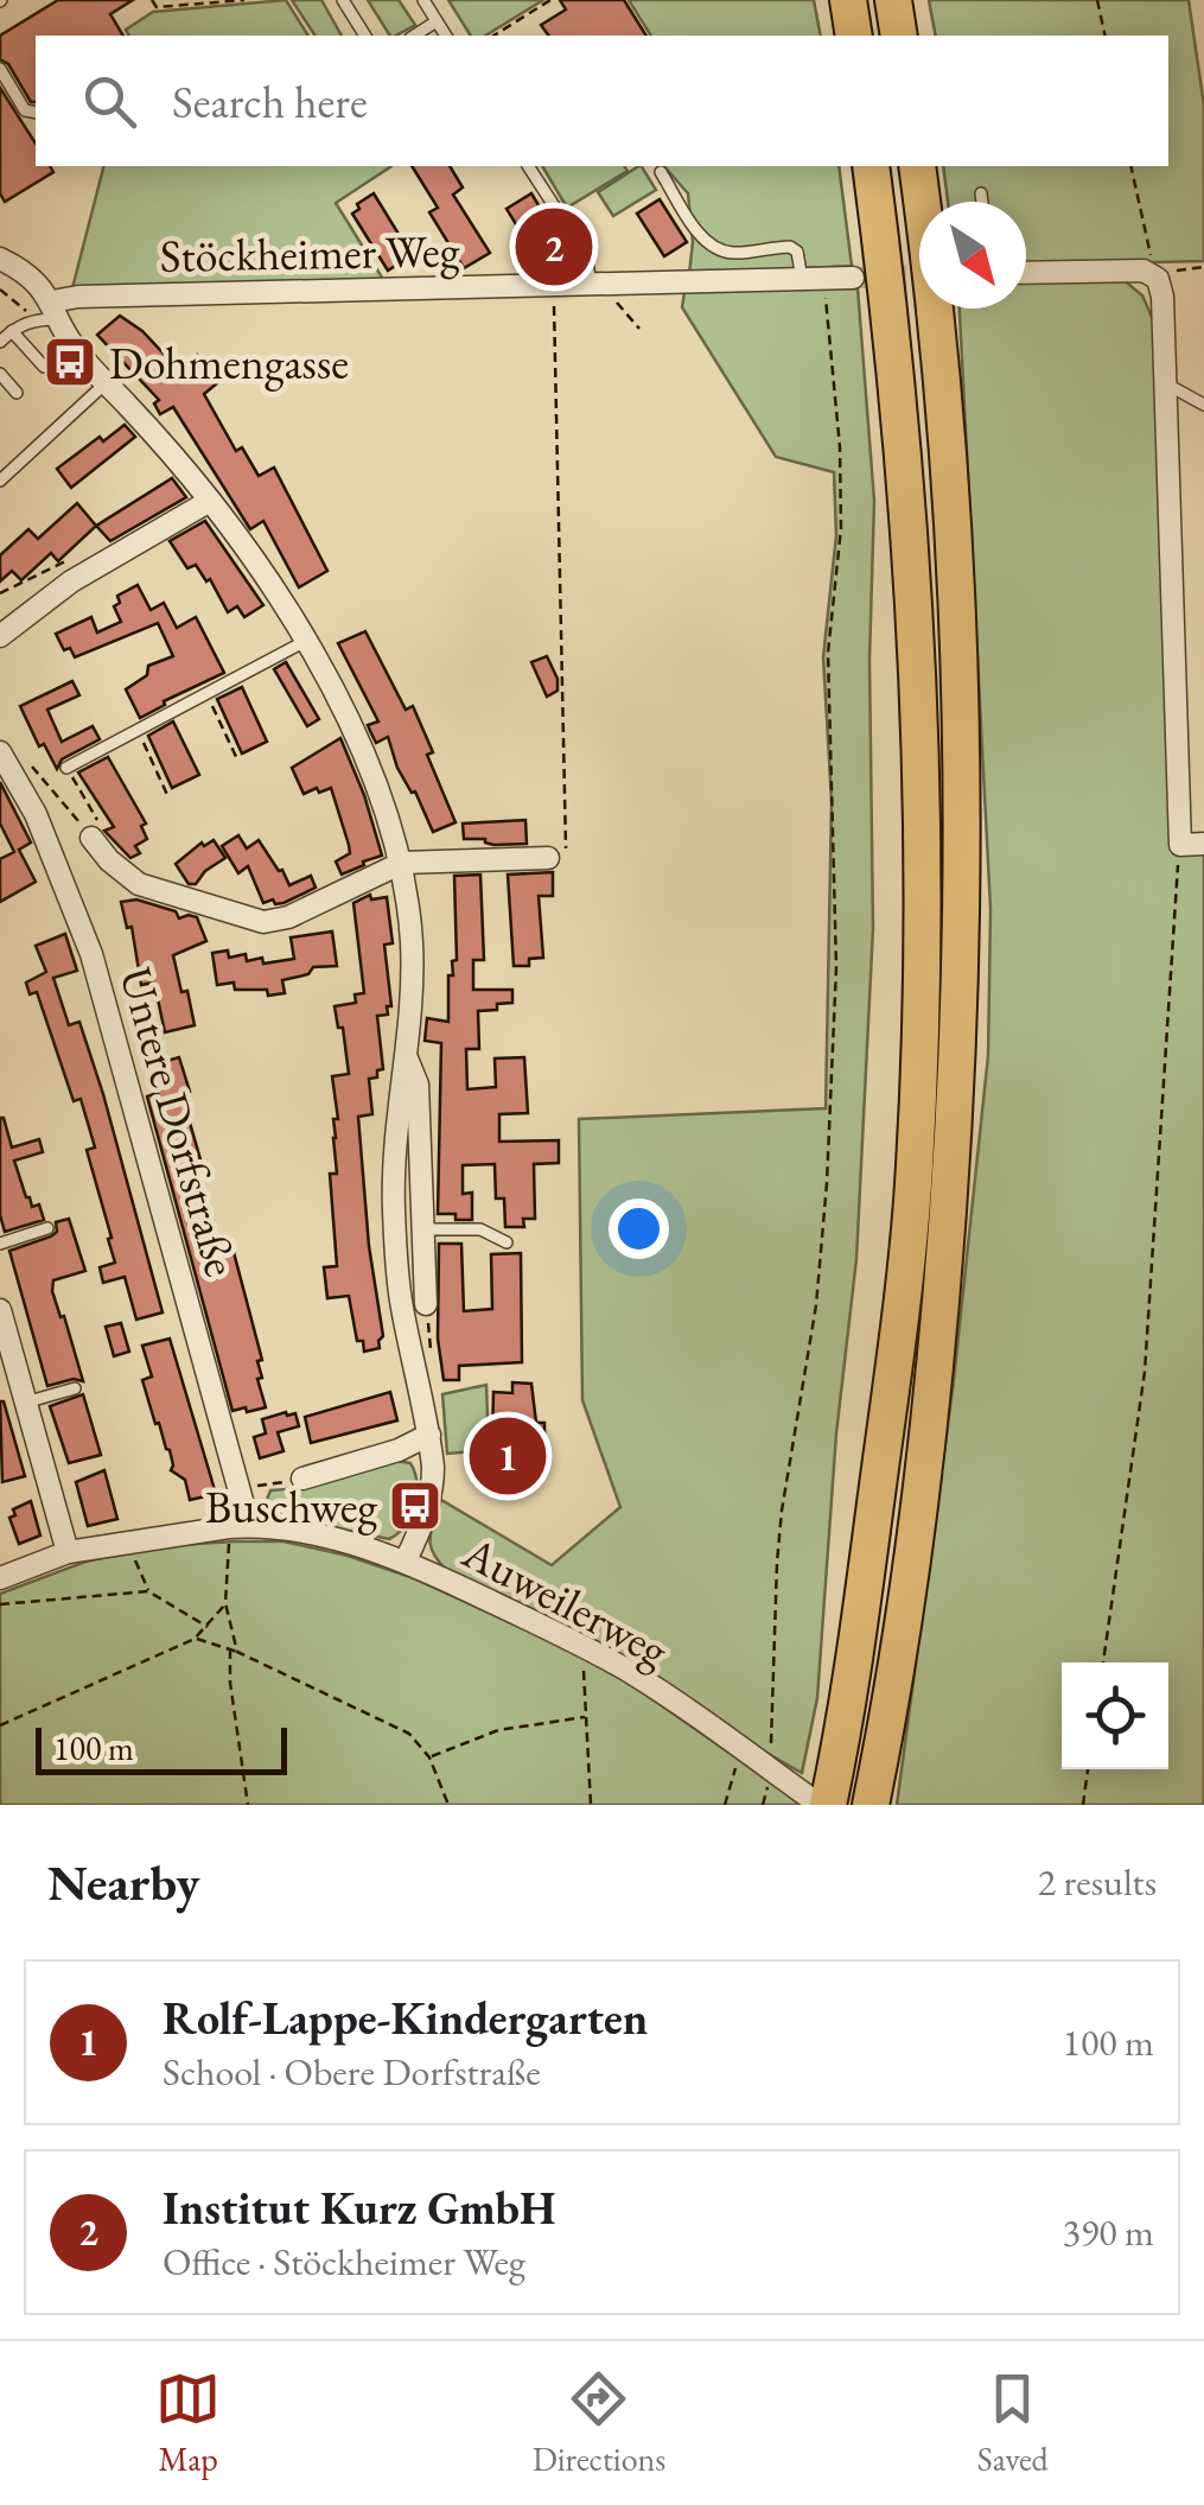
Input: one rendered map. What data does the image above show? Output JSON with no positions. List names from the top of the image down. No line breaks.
{"streets":{"street":["Stöckheimer Weg","Untere Dorfstraße","Auweilerweg"]},"crossings":[["Untere Dorfstraße","Auweilerweg"]],"places":{"bus stop":["Dohmengasse","Buschweg"]},"scale_bar":"100 m","north":"bottom right","page":{"search":"Search here","pins":["2","1"],"scale":"100 m","heading":["Nearby","2 results"],"list":[{"mark":"1","name":"Rolf-Lappe-Kindergarten","note":"School · Obere Dorfstraße","value":"100 m"},{"mark":"2","name":"Institut Kurz GmbH","note":"Office · Stöckheimer Weg","value":"390 m"}],"nav":["Map","Directions","Saved"]}}
